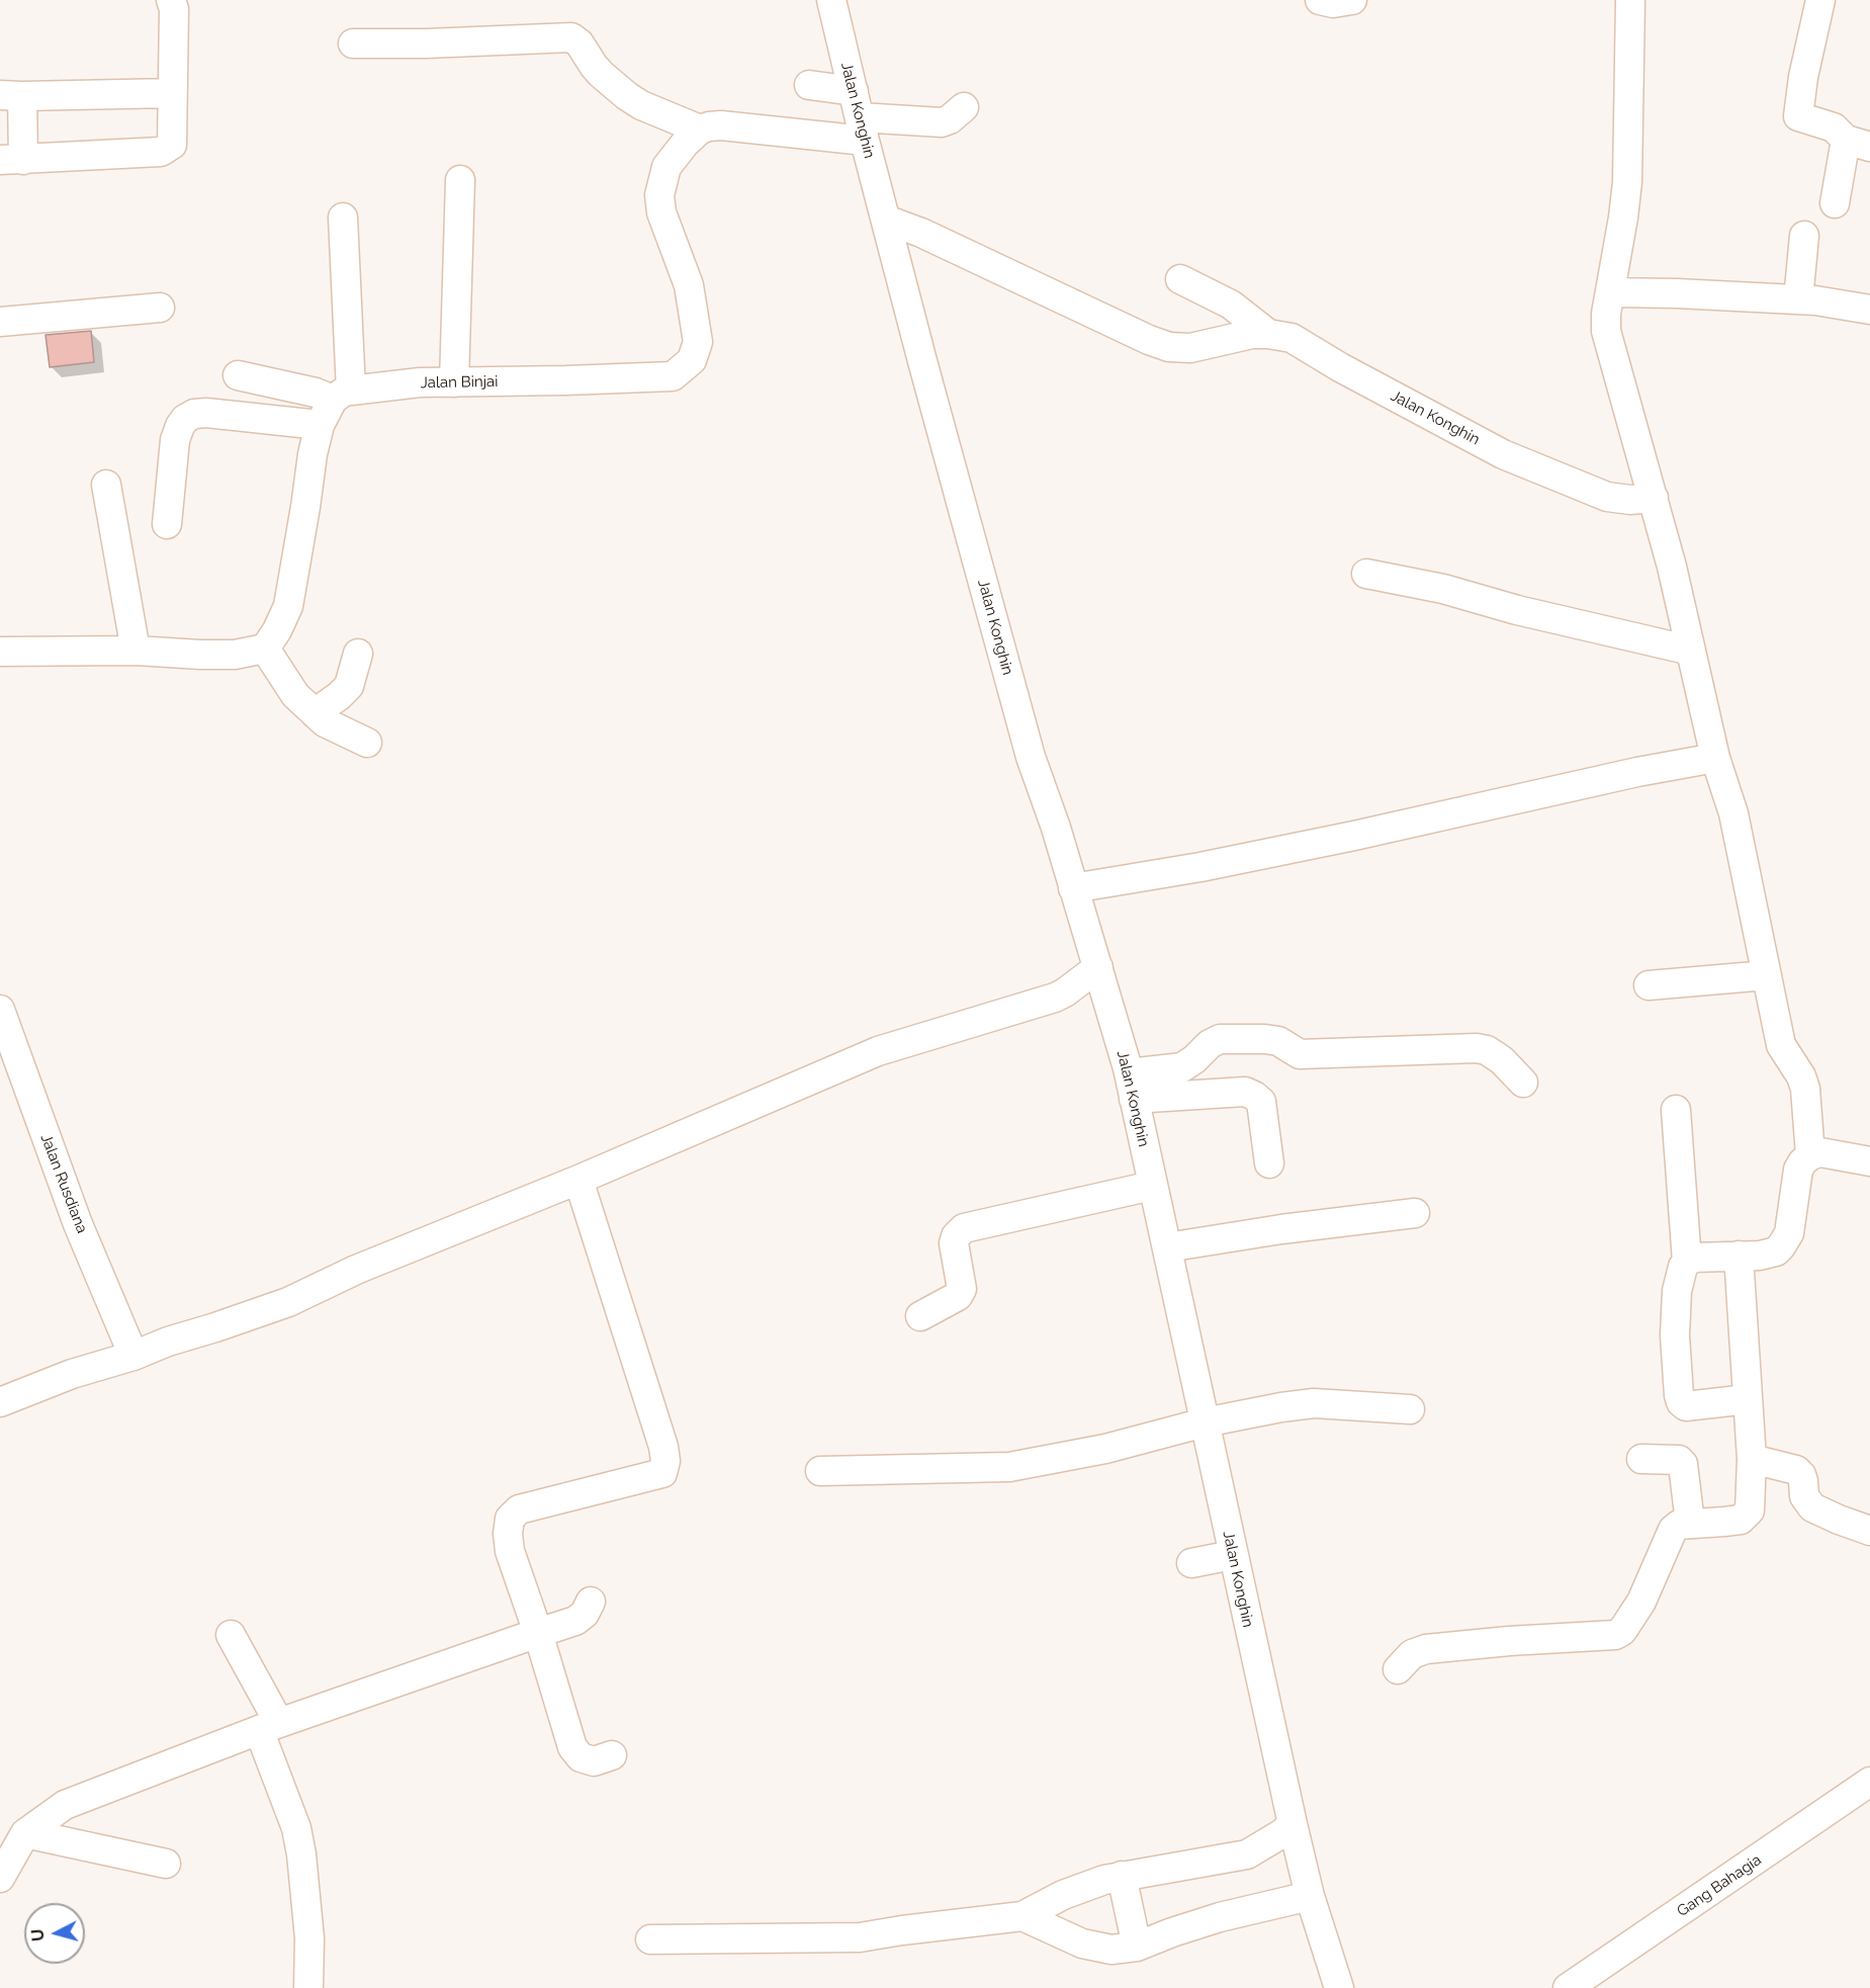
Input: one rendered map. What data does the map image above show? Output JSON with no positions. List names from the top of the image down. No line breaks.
{"streets":{"street":["Jalan Konghin","Jalan Binjai","Jalan Rusdiana","Gang Bahagia"]},"north":"left"}
